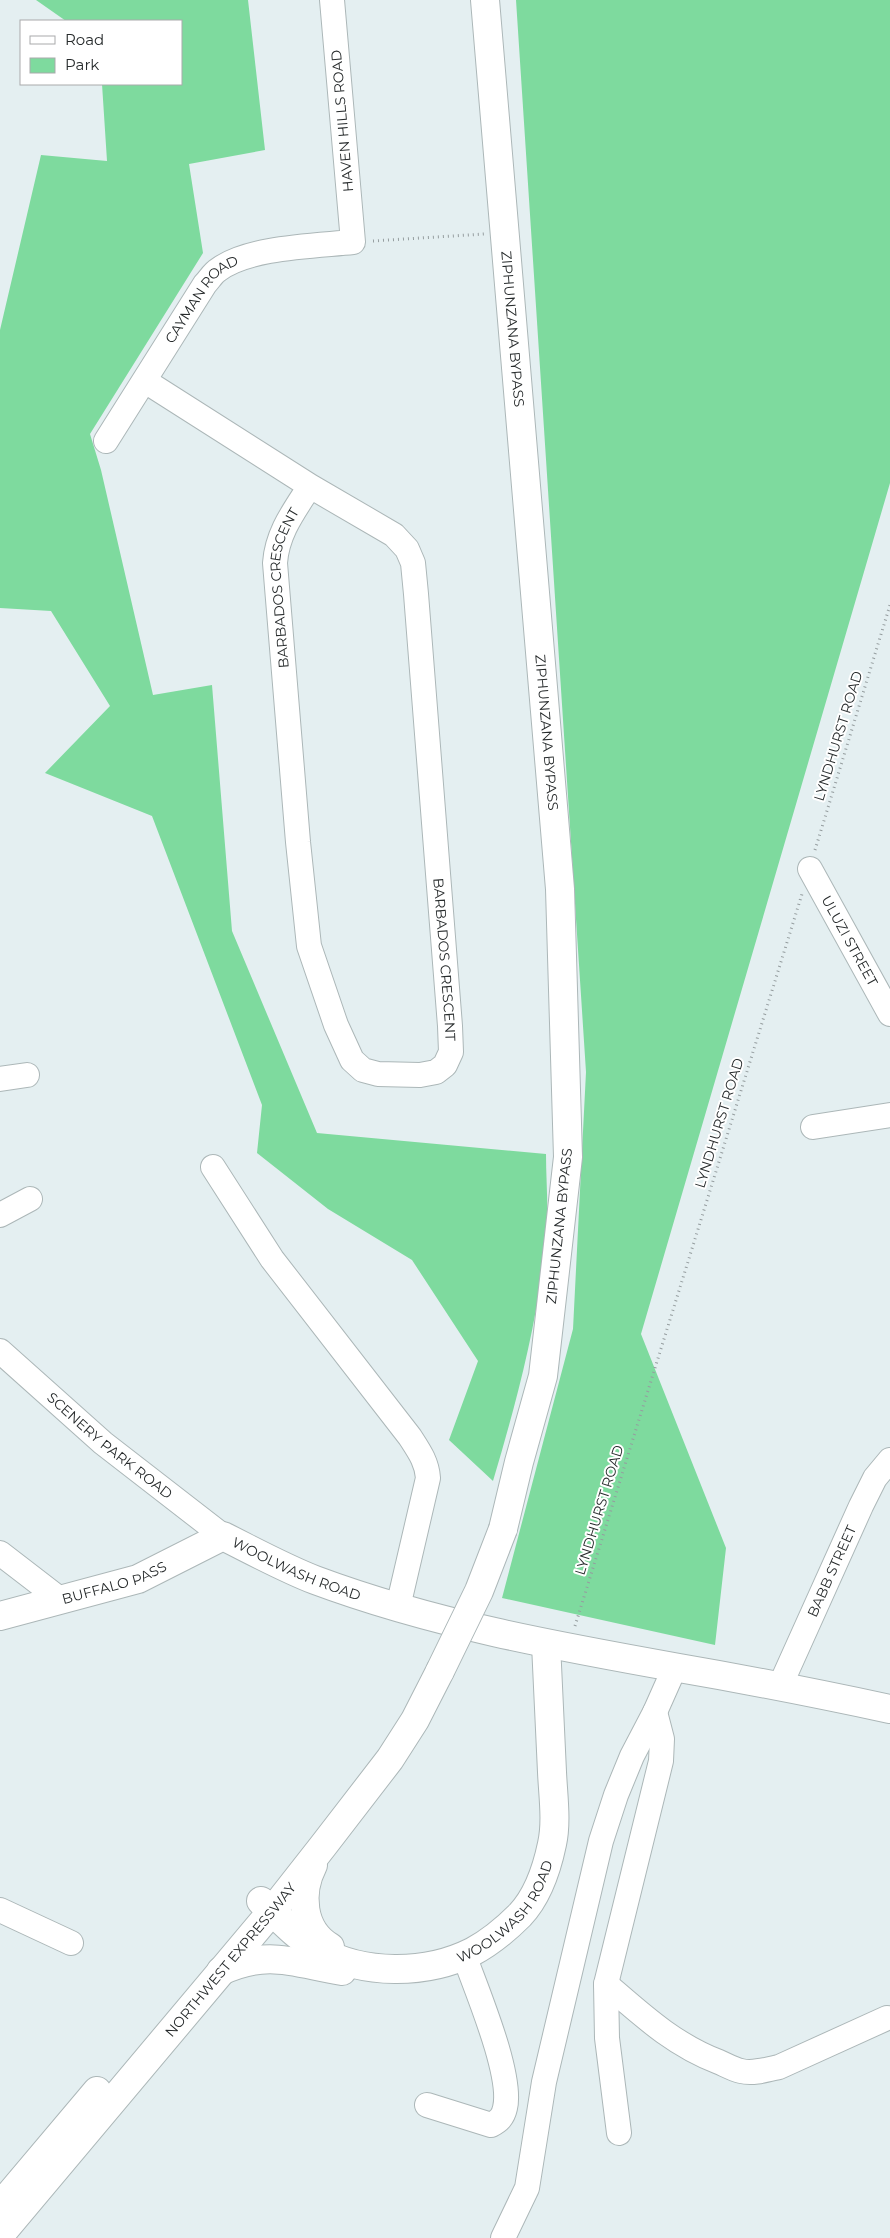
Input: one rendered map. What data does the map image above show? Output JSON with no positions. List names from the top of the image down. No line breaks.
{"streets":{"main road":["ZIPHUNZANA BYPASS","WOOLWASH ROAD","BUFFALO PASS","NORTHWEST EXPRESSWAY"],"street":["HAVEN HILLS ROAD","CAYMAN ROAD","BARBADOS CRESCENT","ULUZI STREET","SCENERY PARK ROAD","BABB STREET"],"path":["LYNDHURST ROAD"]},"crossings":[["HAVEN HILLS ROAD","CAYMAN ROAD"],["CAYMAN ROAD","BARBADOS CRESCENT"],["ZIPHUNZANA BYPASS","NORTHWEST EXPRESSWAY"],["LYNDHURST ROAD","ULUZI STREET"],["LYNDHURST ROAD","WOOLWASH ROAD"],["SCENERY PARK ROAD","WOOLWASH ROAD"],["SCENERY PARK ROAD","BUFFALO PASS"],["WOOLWASH ROAD","BABB STREET"],["WOOLWASH ROAD","BUFFALO PASS"],["WOOLWASH ROAD","NORTHWEST EXPRESSWAY"]],"legend":["Road","Park"]}
